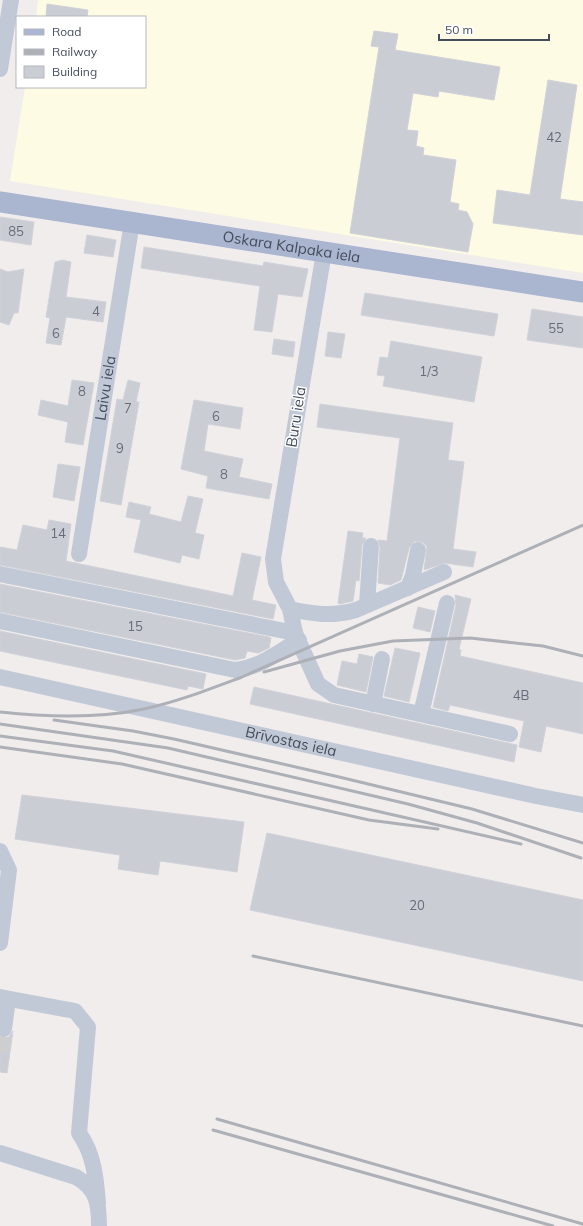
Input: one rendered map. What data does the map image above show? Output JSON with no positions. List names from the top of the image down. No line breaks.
{"streets":{"main road":["Oskara Kalpaka iela"],"street":["Laivu iela","Buru iela","Brīvostas iela"]},"crossings":[["Oskara Kalpaka iela","Laivu iela"],["Oskara Kalpaka iela","Buru iela"]],"house_numbers":["42","85","4","55","6","1/3","8","7","6","9","8","14","15","4B","20"],"legend":["Road","Railway","Building"],"scale_bar":"50 m"}
